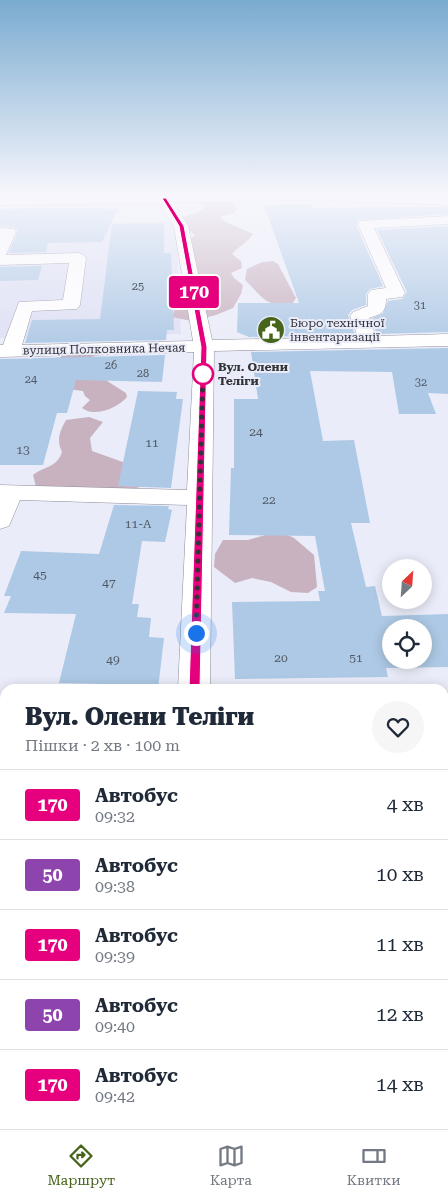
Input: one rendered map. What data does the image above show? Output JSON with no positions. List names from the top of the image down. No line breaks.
{"streets":{"street":["вулиця Полковника Нечая"]},"places":{"public building":["Бюро технічної інвентаризації"],"other":["Вул. Олени Теліги"]},"lines":["bus line 170"],"house_numbers":["25","31","26","28","24","32","24","11","13","22","11-А","45","47","20","51","49"],"north":"top right","page":{"on_map":"170","heading":["Вул. Олени Теліги","Пішки · 2 хв · 100 m"],"list":[{"mark":"170","name":"Автобус","note":"09:32","value":"4 хв"},{"mark":"50","name":"Автобус","note":"09:38","value":"10 хв"},{"mark":"170","name":"Автобус","note":"09:39","value":"11 хв"},{"mark":"50","name":"Автобус","note":"09:40","value":"12 хв"},{"mark":"170","name":"Автобус","note":"09:42","value":"14 хв"}],"tabs":["Маршрут","Карта","Квитки"]}}
